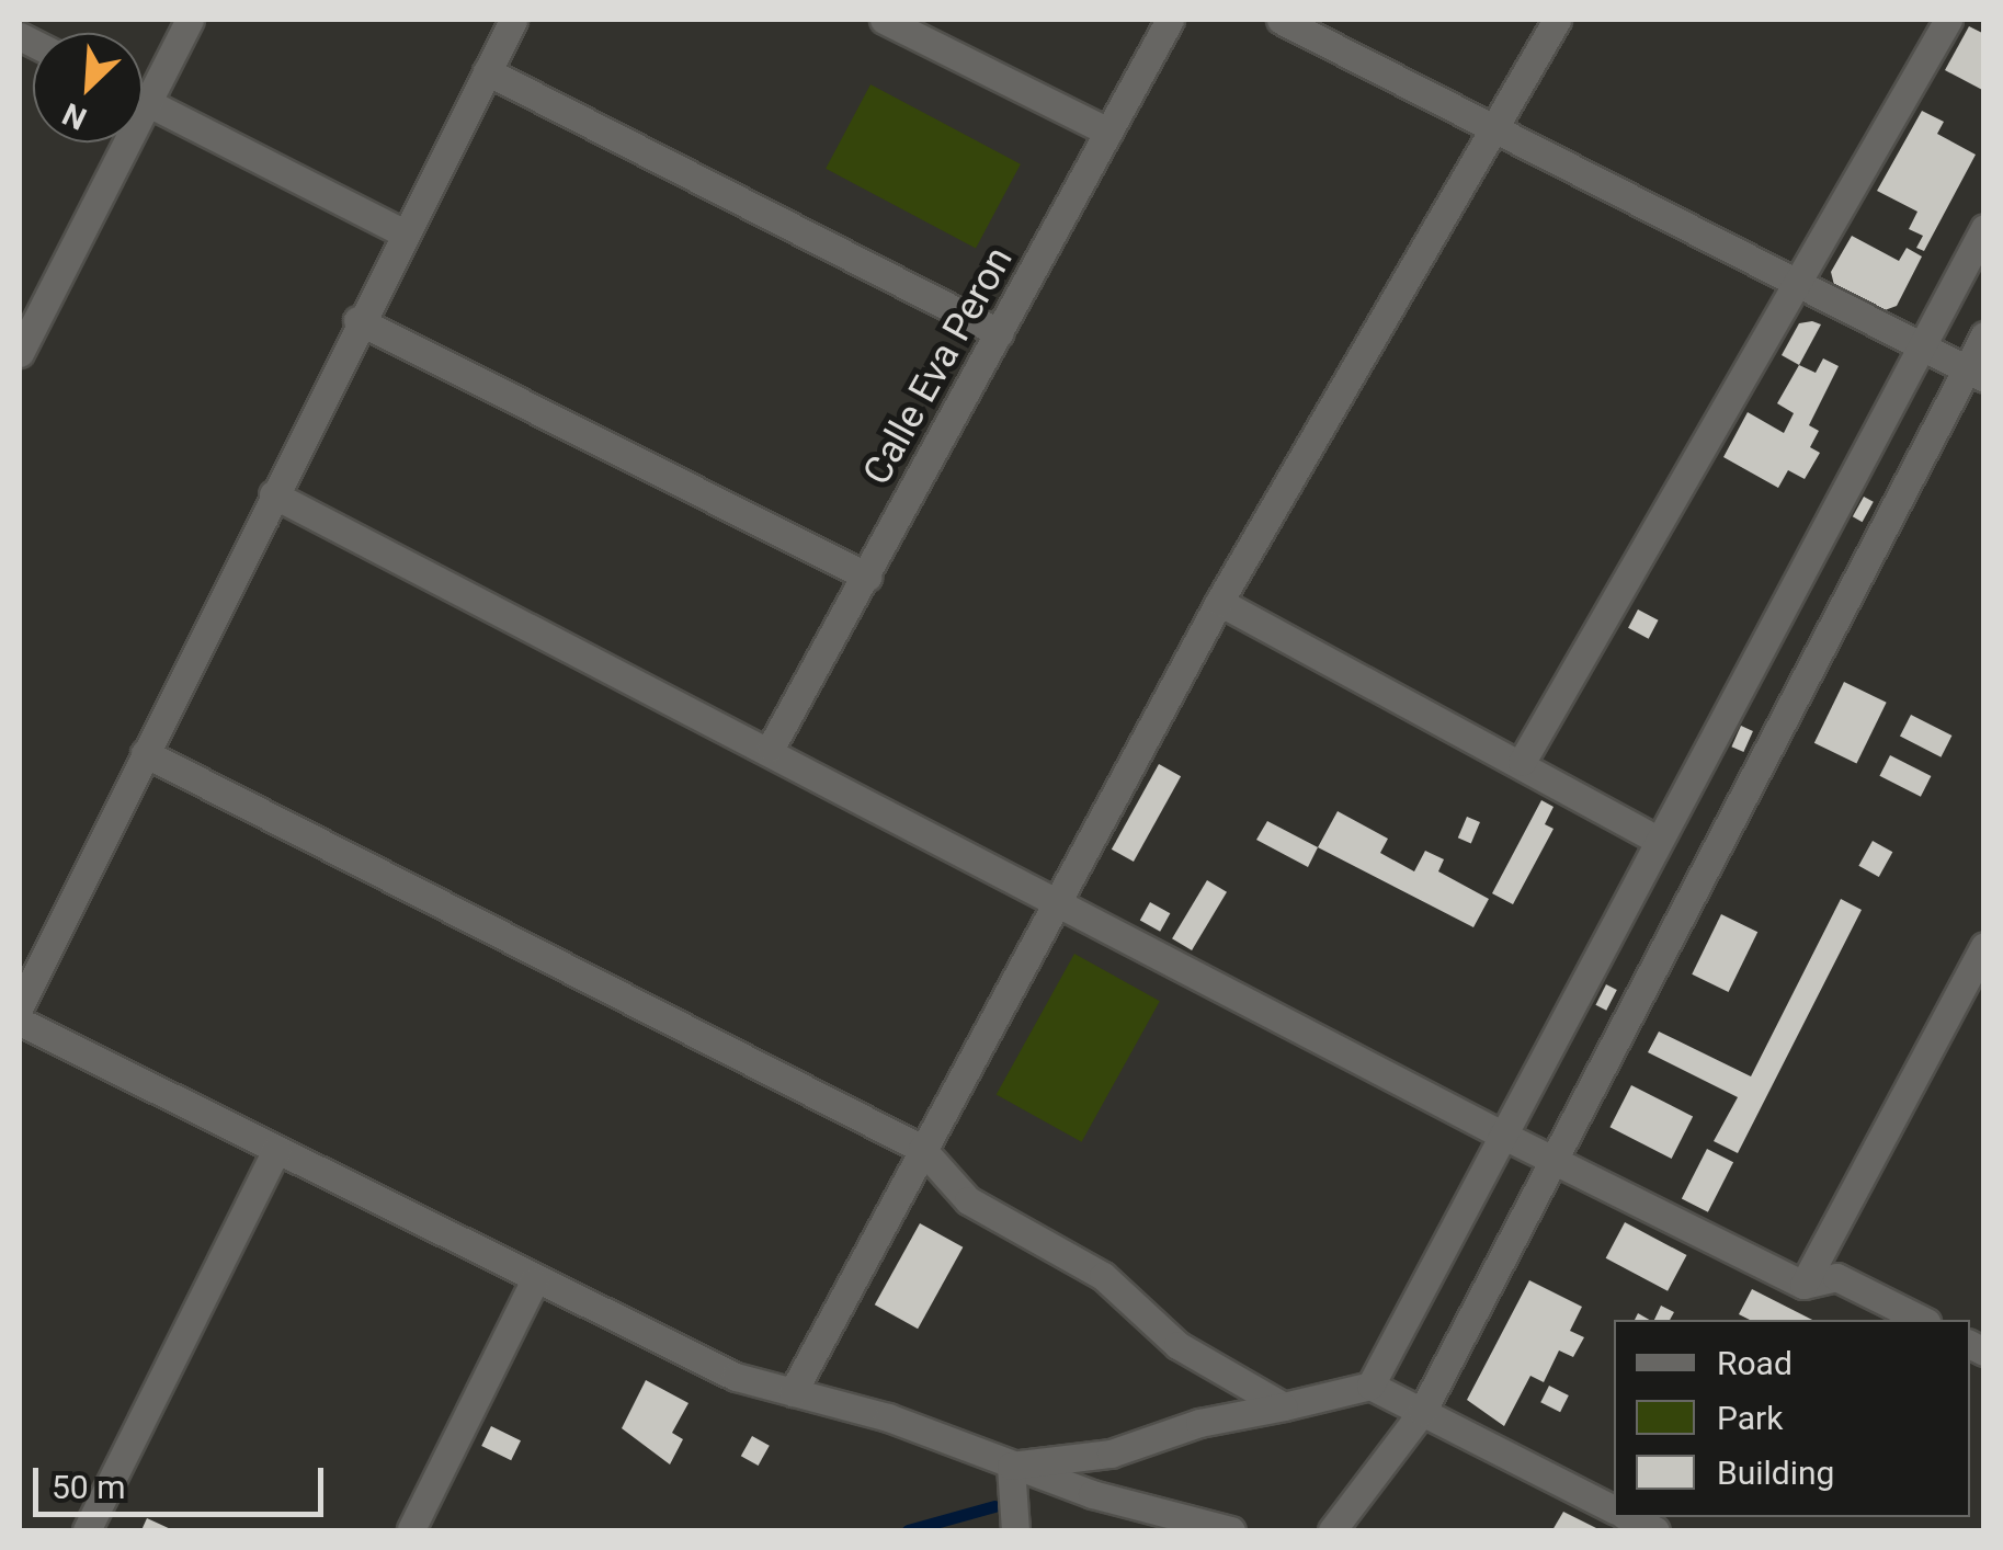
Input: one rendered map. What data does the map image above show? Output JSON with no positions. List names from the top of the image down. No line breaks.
{"streets":{"street":["Calle Eva Peron"]},"legend":["Road","Park","Building"],"scale_bar":"50 m","north":"bottom left"}
